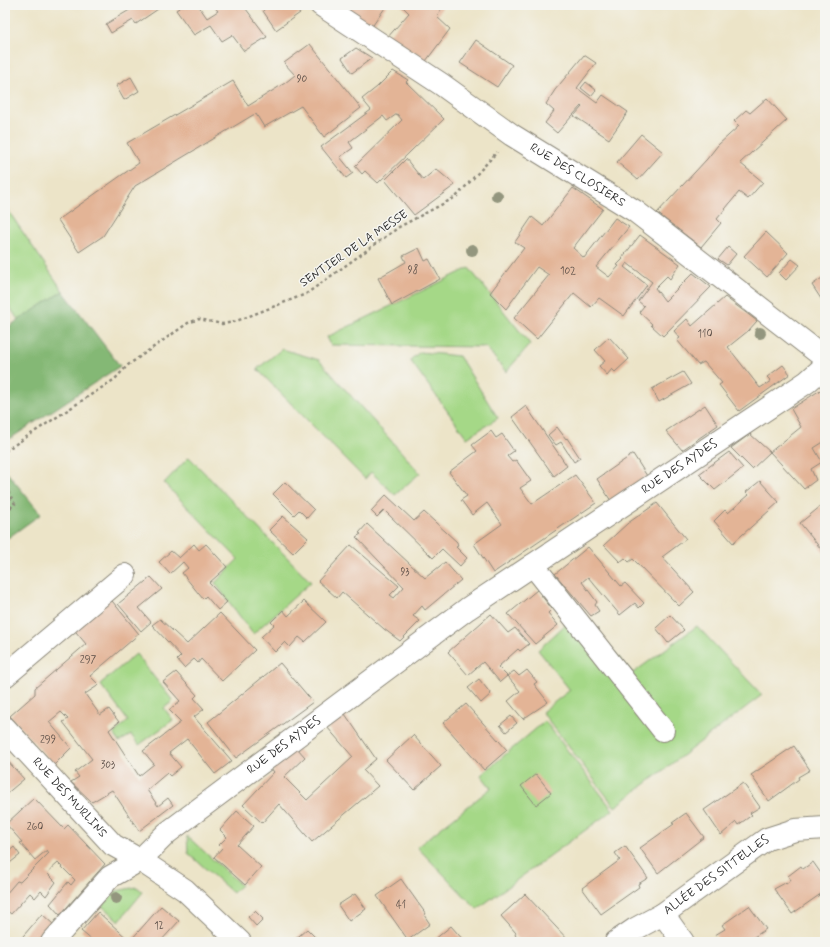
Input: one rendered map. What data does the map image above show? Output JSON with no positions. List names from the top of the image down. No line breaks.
{"streets":{"street":["RUE DES CLOSIERS","RUE DES AYDES","RUE DES MURLINS","ALLÉE DES SITTELLES"],"path":["SENTIER DE LA MESSE"]},"crossings":[["RUE DES CLOSIERS","SENTIER DE LA MESSE"],["RUE DES AYDES","RUE DES MURLINS"]],"house_numbers":["90","98","102","110","93","297","299","303","260","41","12"]}
